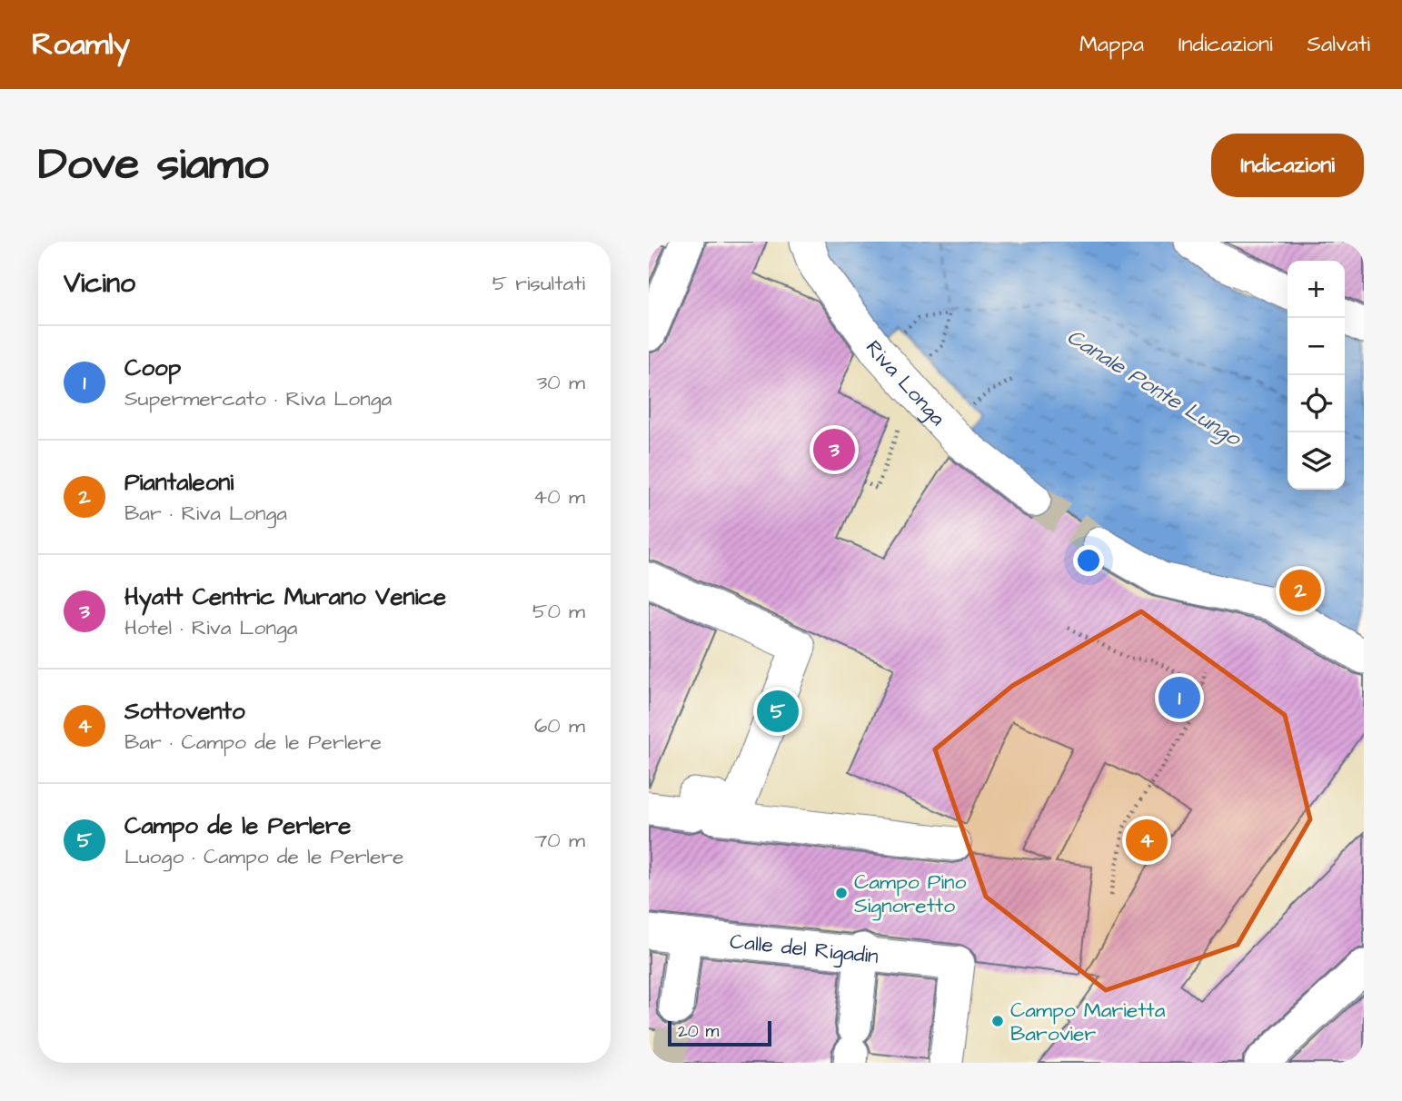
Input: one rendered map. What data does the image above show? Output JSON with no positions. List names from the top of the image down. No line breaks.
{"streets":{"street":["Riva Longa","Calle del Rigadin"]},"water":["Canale Ponte Lungo"],"places":["Campo Pino Signoretto","Campo Marietta Barovier"],"scale_bar":"20 m","page":{"header":"Roamly","nav":["Mappa","Indicazioni","Salvati"],"buttons":"Indicazioni","title":"Dove siamo","heading":["Vicino","5 risultati"],"map_buttons":["+","−"],"list":[{"mark":"1","name":"Coop","note":"Supermercato · Riva Longa","value":"30 m"},{"mark":"2","name":"Piantaleoni","note":"Bar · Riva Longa","value":"40 m"},{"mark":"3","name":"Hyatt Centric Murano Venice","note":"Hotel · Riva Longa","value":"50 m"},{"mark":"4","name":"Sottovento","note":"Bar · Campo de le Perlere","value":"60 m"},{"mark":"5","name":"Campo de le Perlere","note":"Luogo · Campo de le Perlere","value":"70 m"}],"pins":["3","2","1","5","4"],"scale":"20 m"}}
